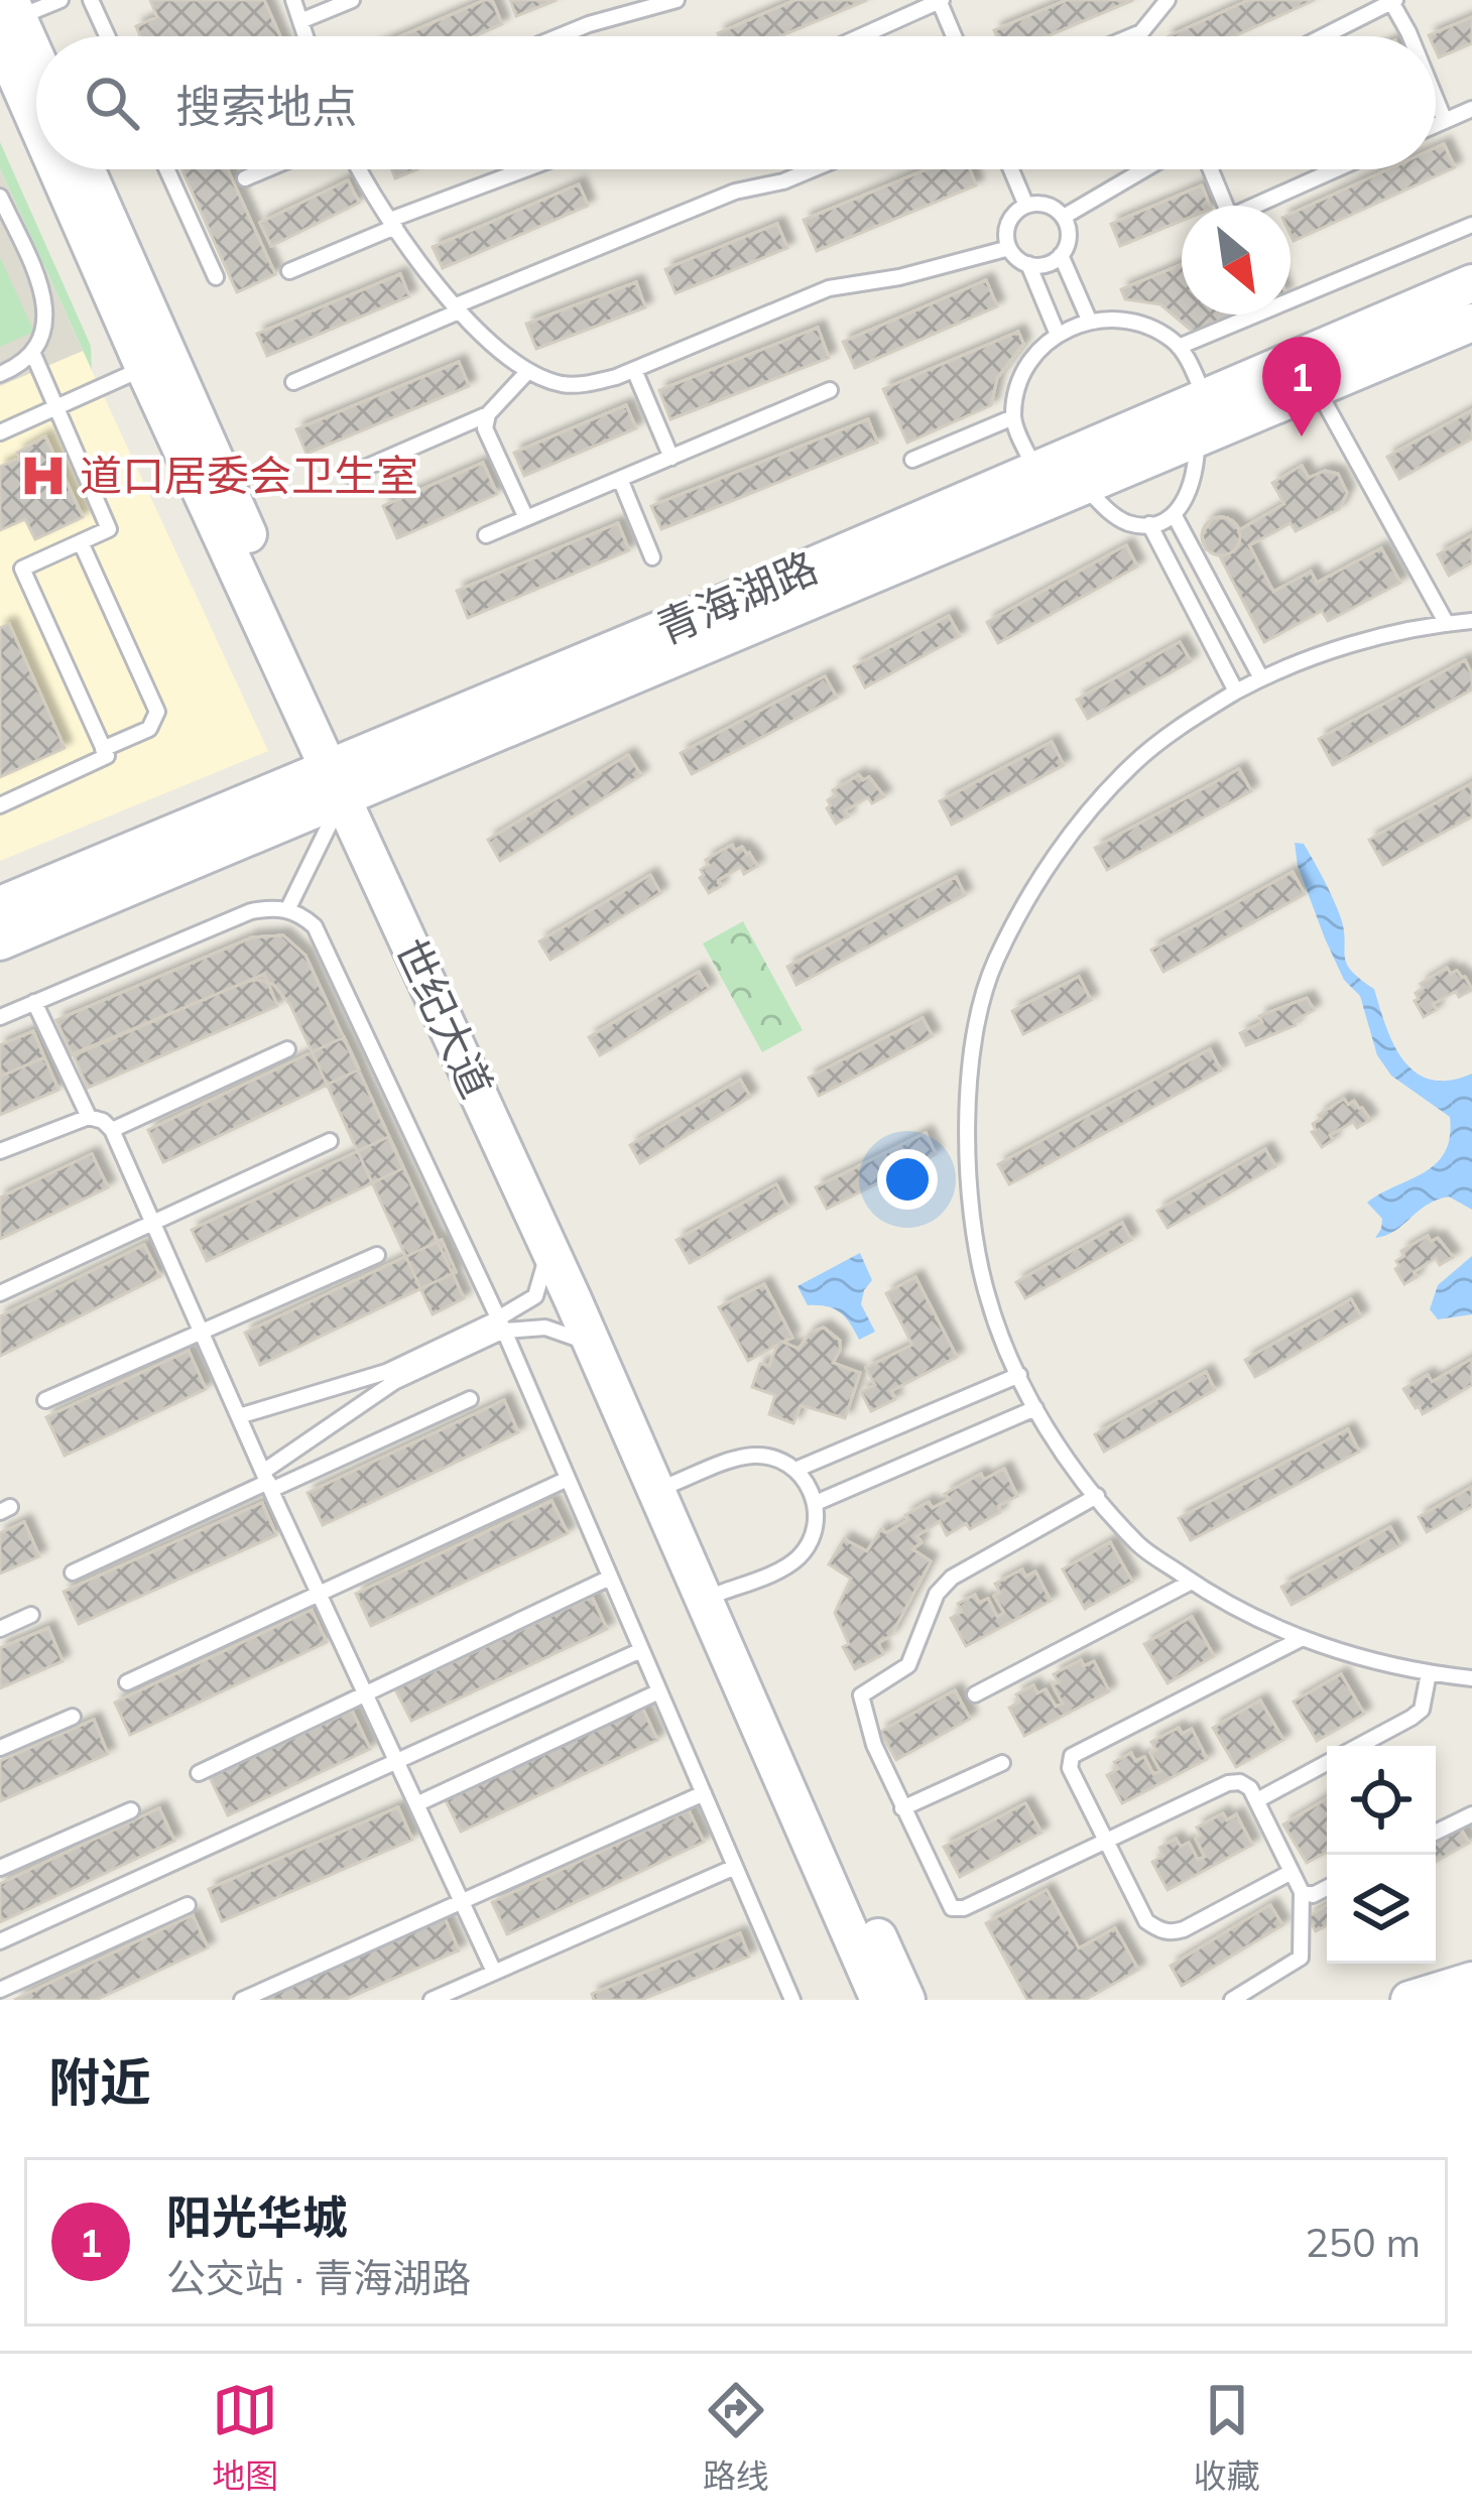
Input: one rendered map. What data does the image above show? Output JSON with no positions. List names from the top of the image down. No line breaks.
{"streets":{"street":["青海湖路","世纪大道"]},"crossings":[["青海湖路","世纪大道"]],"places":{"hospital":["道口居委会卫生室"]},"north":"bottom right","page":{"search":"搜索地点","pins":"1","heading":"附近","list":[{"mark":"1","name":"阳光华城","note":"公交站 · 青海湖路","value":"250 m"}],"nav":["地图","路线","收藏"]}}
